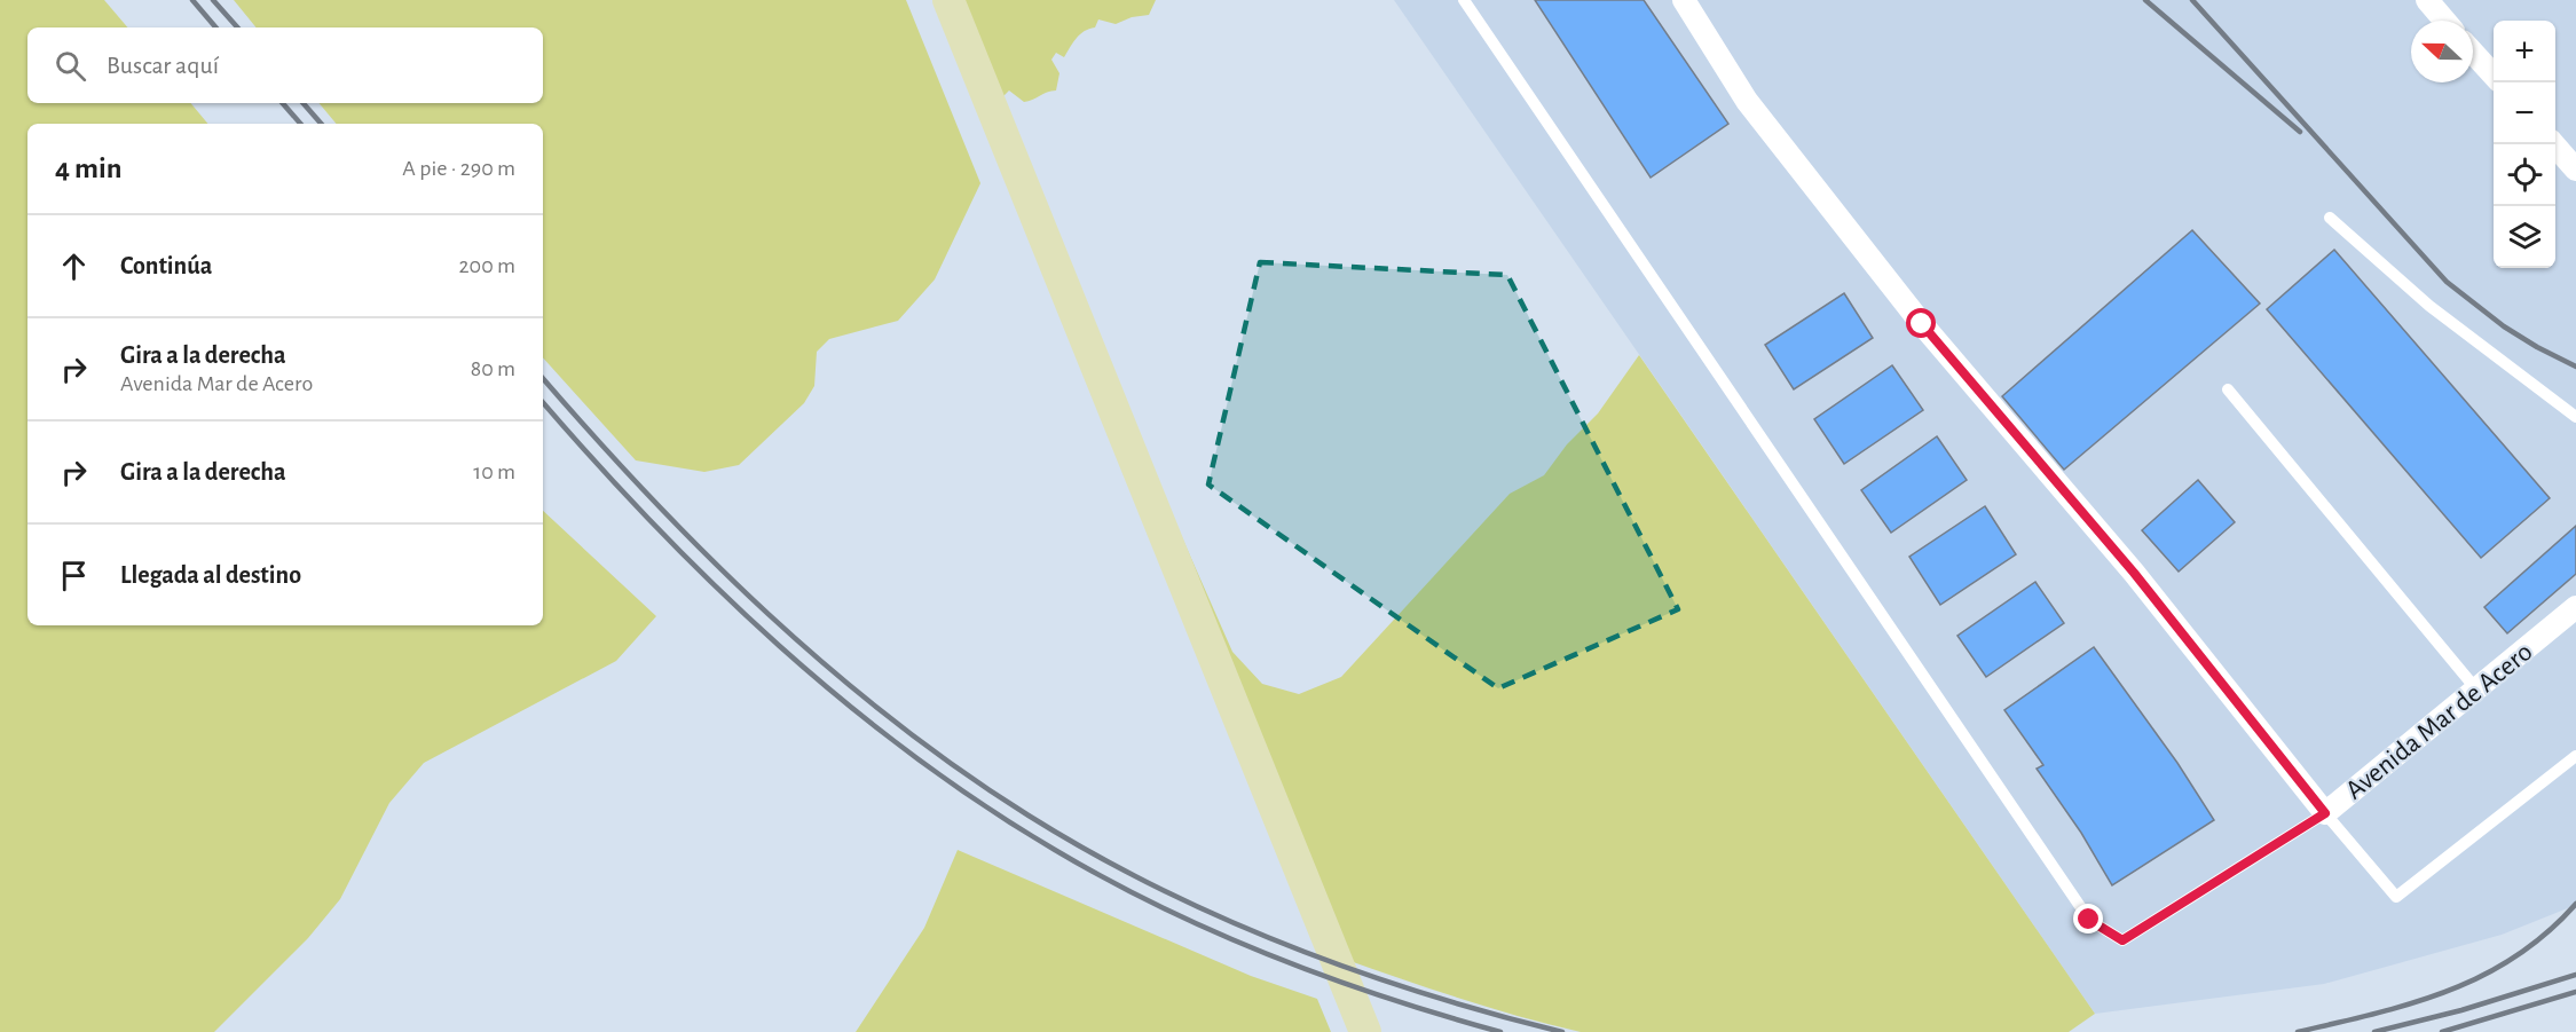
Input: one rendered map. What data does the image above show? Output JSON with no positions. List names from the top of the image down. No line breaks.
{"streets":{"street":["Avenida Mar de Acero"]},"north":"left","page":{"map_buttons":["+","−"],"search":"Buscar aquí","heading":["4 min","A pie · 290 m"],"list":[["Continúa","200 m"],["Gira a la derecha","Avenida Mar de Acero","80 m"],["Gira a la derecha","10 m"],"Llegada al destino"]}}
